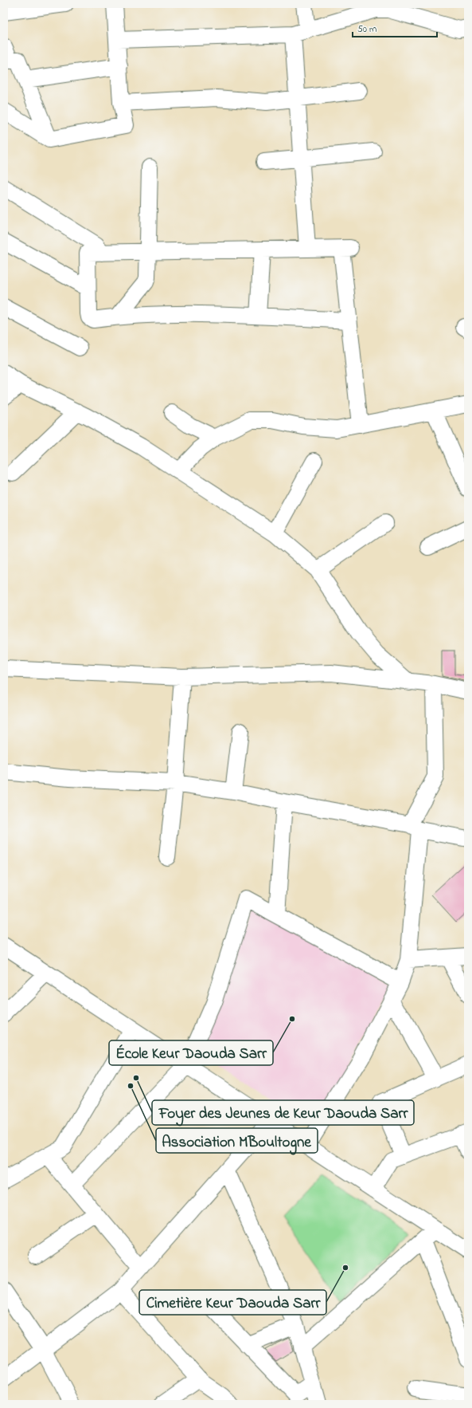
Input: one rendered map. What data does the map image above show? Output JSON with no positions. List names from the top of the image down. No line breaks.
{"places":["École Keur Daouda Sarr","Foyer des Jeunes de Keur Daouda Sarr","Association MBoultogne","Cimetière Keur Daouda Sarr"],"scale_bar":"50 m"}
